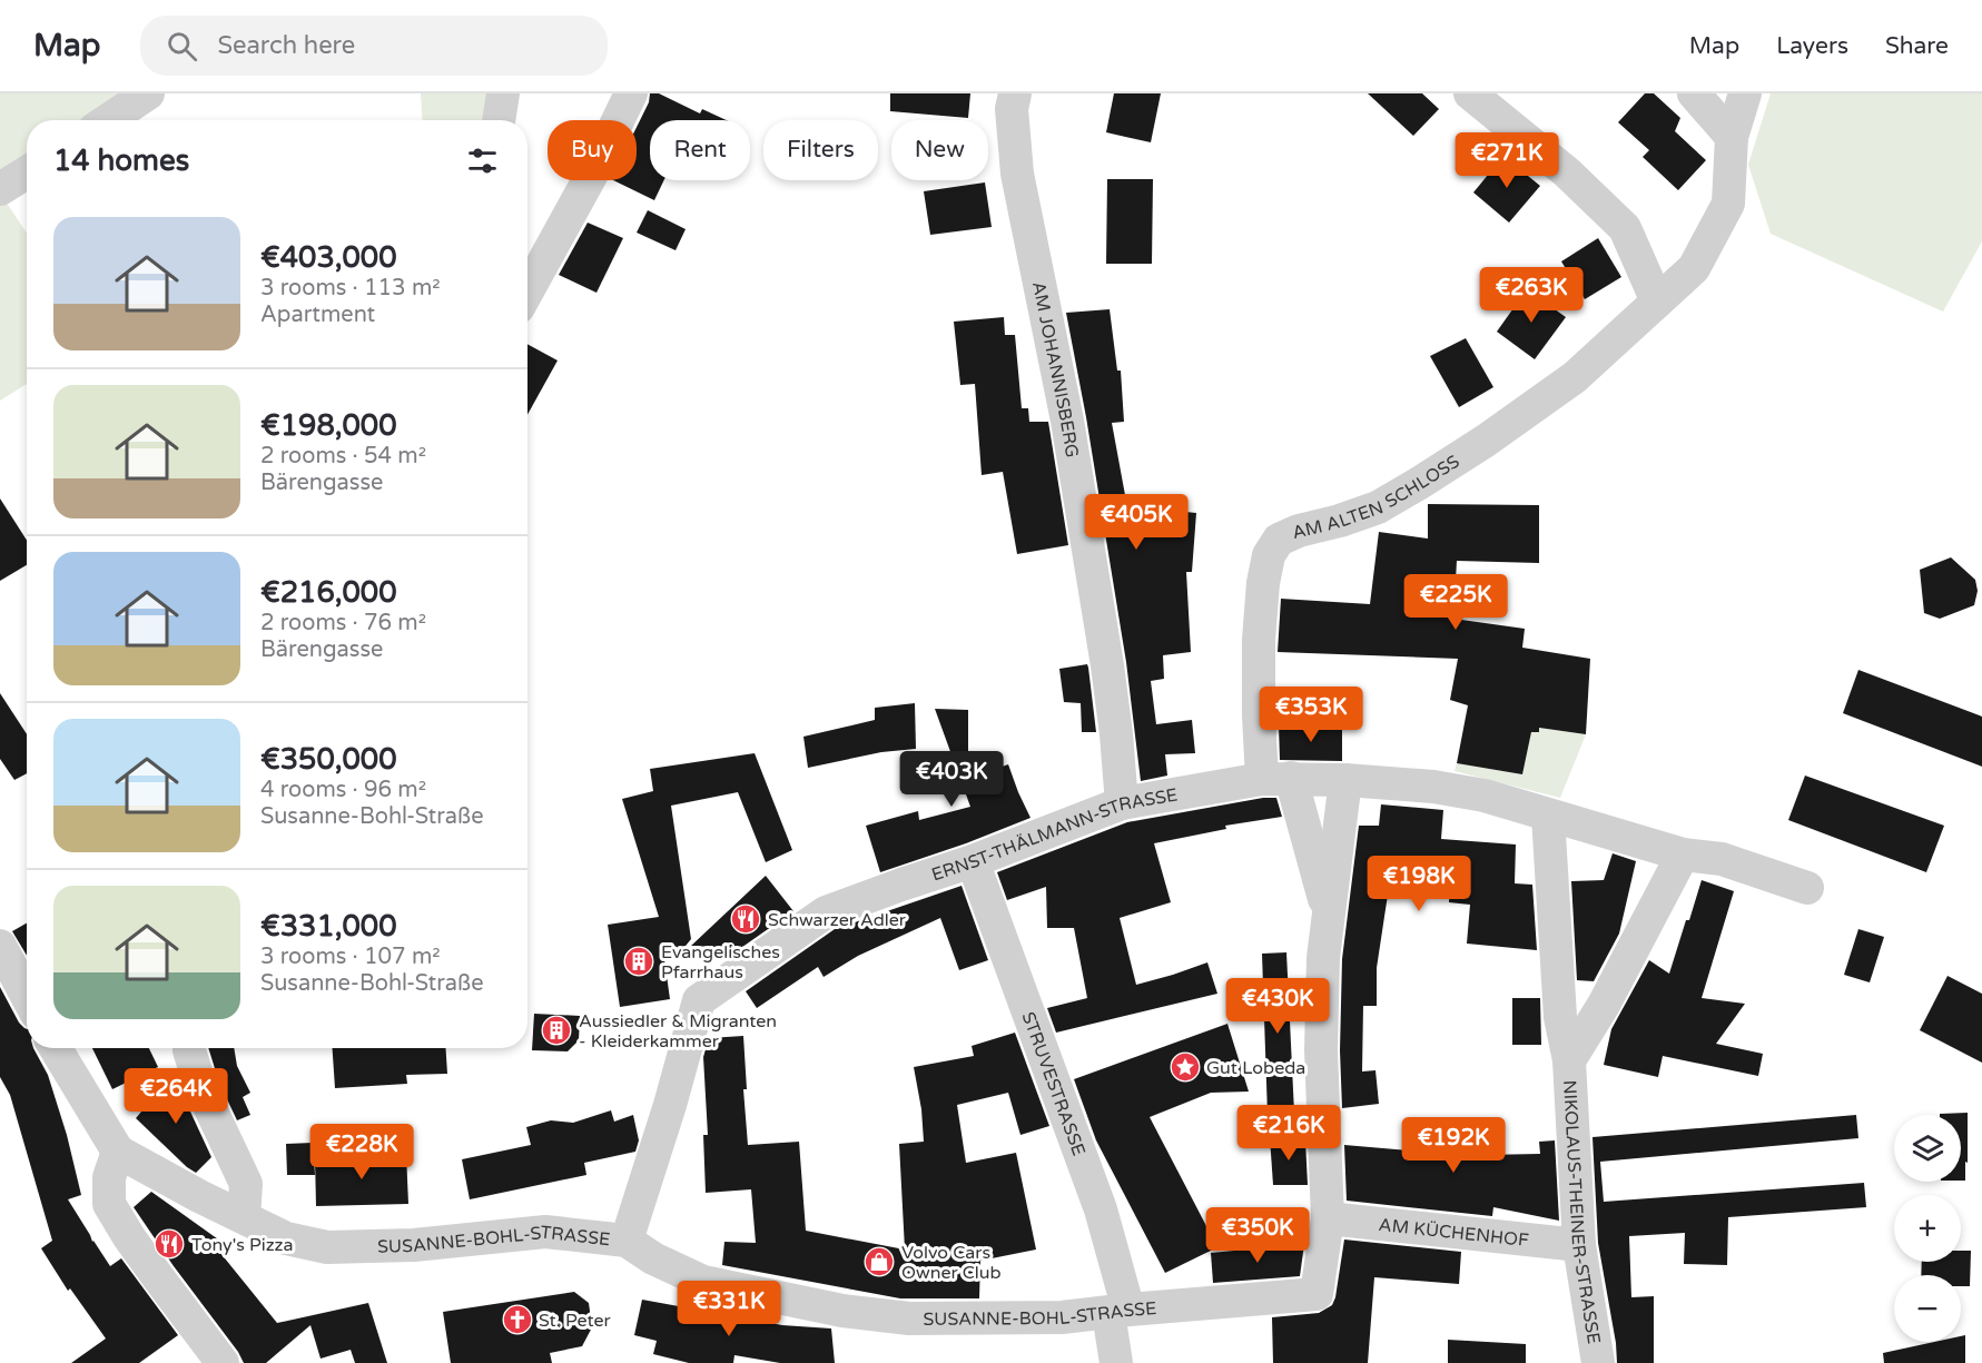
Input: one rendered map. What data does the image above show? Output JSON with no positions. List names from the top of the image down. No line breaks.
{"streets":{"street":["AM JOHANNISBERG","AM ALTEN SCHLOSS","ERNST-THÄLMANN-STRASSE","STRUVESTRASSE","NIKOLAUS-THEINER-STRASSE","AM KÜCHENHOF","SUSANNE-BOHL-STRASSE"]},"crossings":[["AM JOHANNISBERG","ERNST-THÄLMANN-STRASSE"],["AM ALTEN SCHLOSS","ERNST-THÄLMANN-STRASSE"],["ERNST-THÄLMANN-STRASSE","STRUVESTRASSE"],["ERNST-THÄLMANN-STRASSE","NIKOLAUS-THEINER-STRASSE"],["ERNST-THÄLMANN-STRASSE","SUSANNE-BOHL-STRASSE"],["STRUVESTRASSE","SUSANNE-BOHL-STRASSE"],["NIKOLAUS-THEINER-STRASSE","AM KÜCHENHOF"],["AM KÜCHENHOF","SUSANNE-BOHL-STRASSE"]],"places":{"restaurant":["Schwarzer Adler","Tony's Pizza"],"building":["Evangelisches Pfarrhaus","Aussiedler & Migranten - Kleiderkammer"],"place":["Gut Lobeda"],"shop":["Volvo Cars Owner Club"],"church":["St. Peter"]},"page":{"header":"Map","search":"Search here","nav":["Map","Layers","Share"],"chip":["Buy","Rent","Filters","New"],"heading":"14 homes","price":["€271K","€263K","€405K","€225K","€353K","€403K","€198K","€430K","€264K","€216K","€192K","€228K","€350K","€331K"],"list":[{"name":"€403,000","note":"3 rooms · 113 m² · Apartment"},{"name":"€198,000","note":"2 rooms · 54 m² · Bärengasse"},{"name":"€216,000","note":"2 rooms · 76 m² · Bärengasse"},{"name":"€350,000","note":"4 rooms · 96 m² · Susanne-Bohl-Straße"},{"name":"€331,000","note":"3 rooms · 107 m² · Susanne-Bohl-Straße"}],"map_buttons":["+","−"]}}
